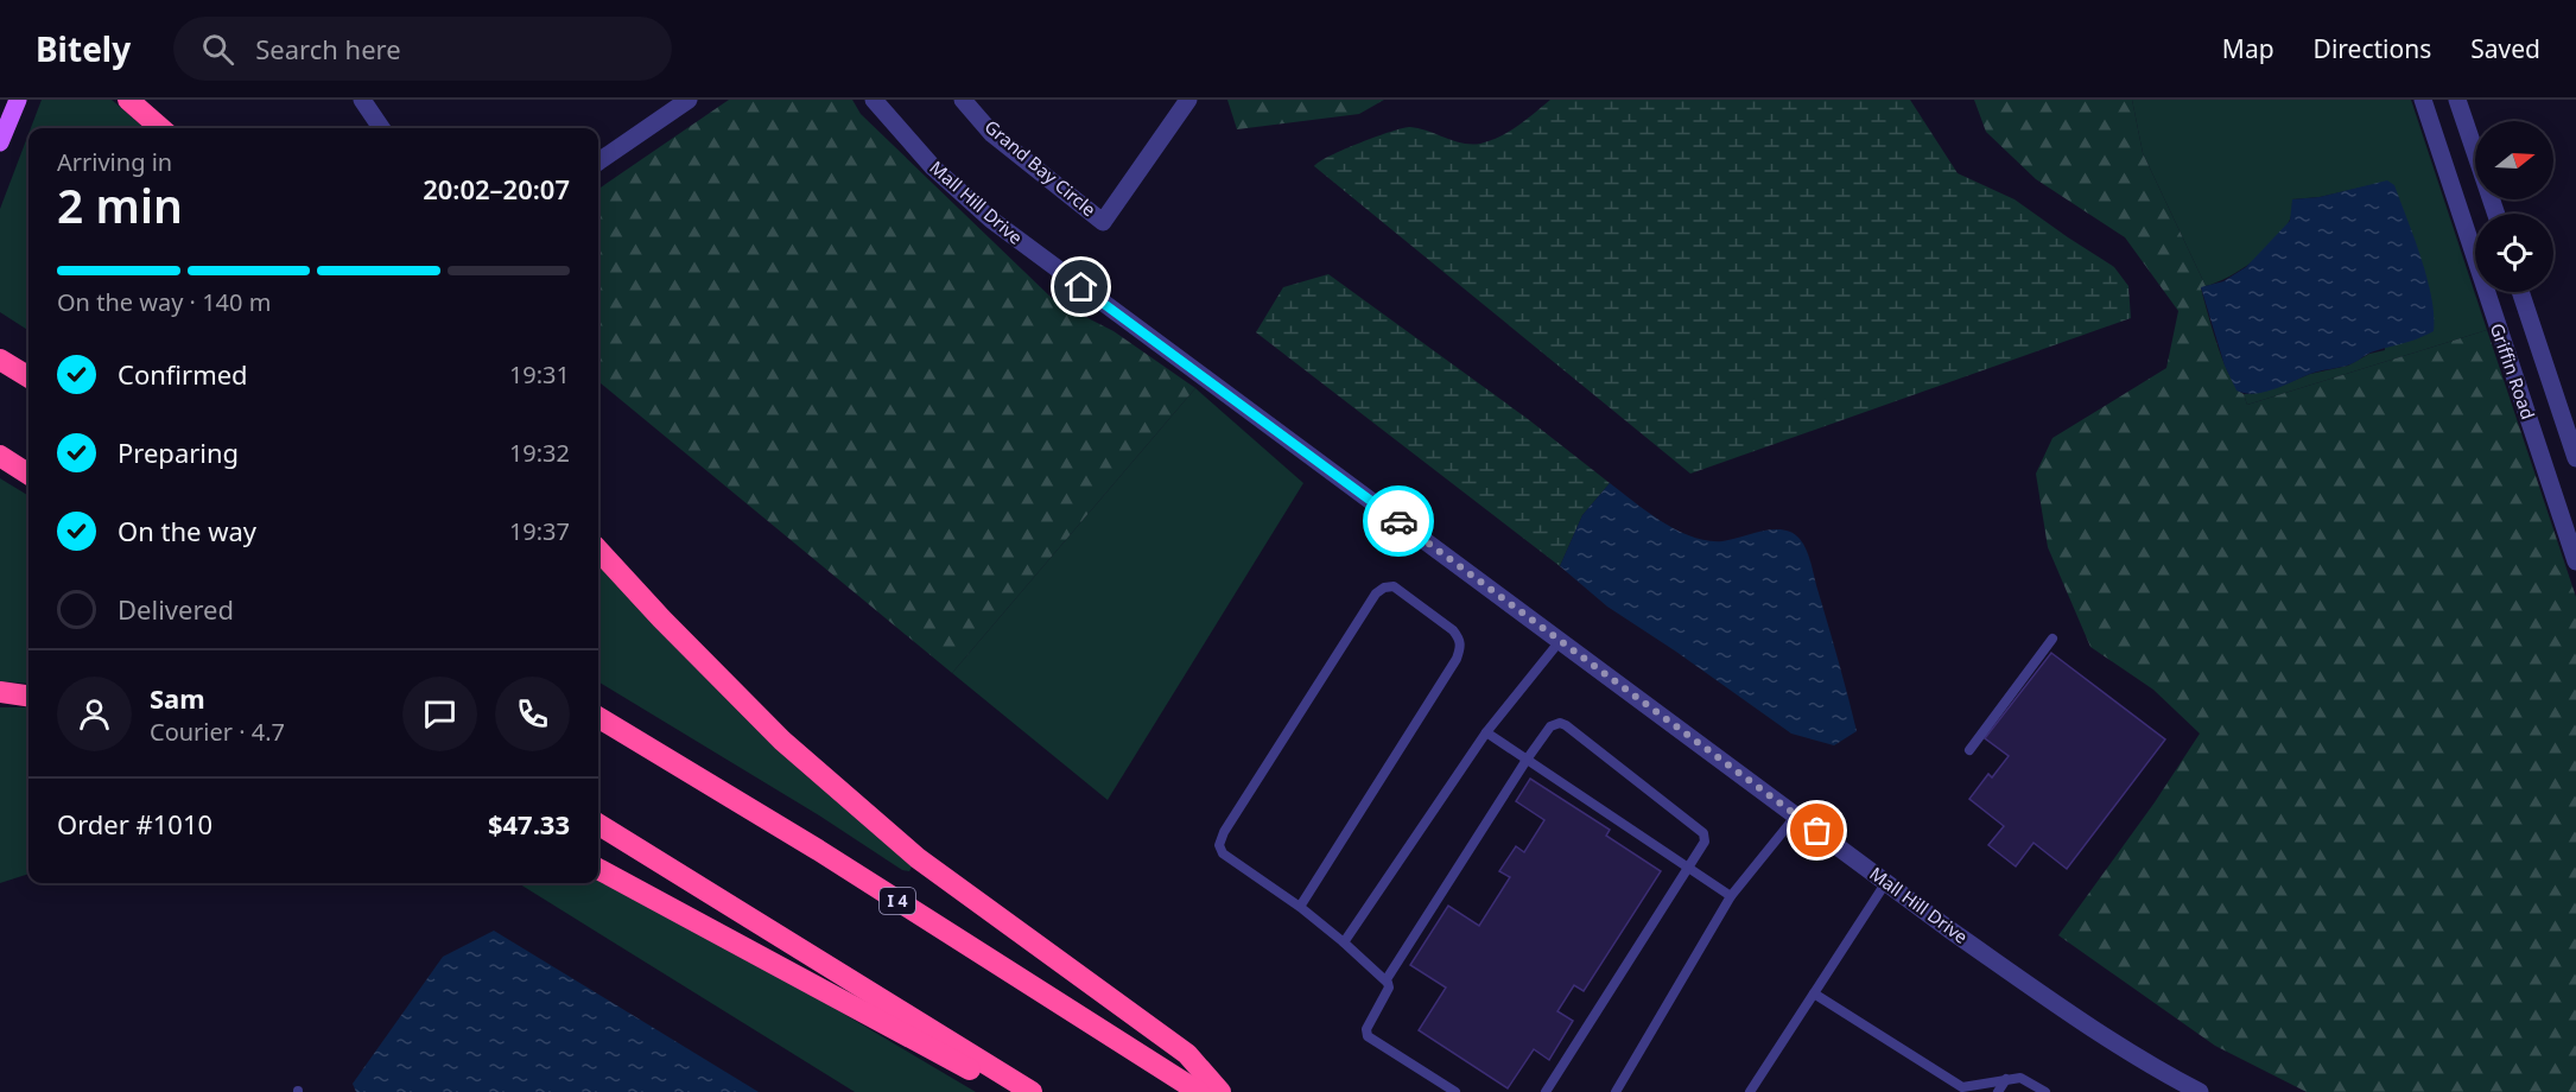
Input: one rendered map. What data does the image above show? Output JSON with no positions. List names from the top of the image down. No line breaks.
{"streets":{"highway":["I 4"],"street":["Grand Bay Circle","Mall Hill Drive","Griffin Road"]},"north":"right","page":{"header":"Bitely","search":"Search here","nav":["Map","Directions","Saved"],"heading":["2 min","Arriving in","20:02–20:07"],"panel":["Sam","Courier · 4.7","Order #1010","$47.33"],"bar":"On the way · 140 m","list":[["Confirmed","19:31"],["Preparing","19:32"],["On the way","19:37"],"Delivered"]}}
